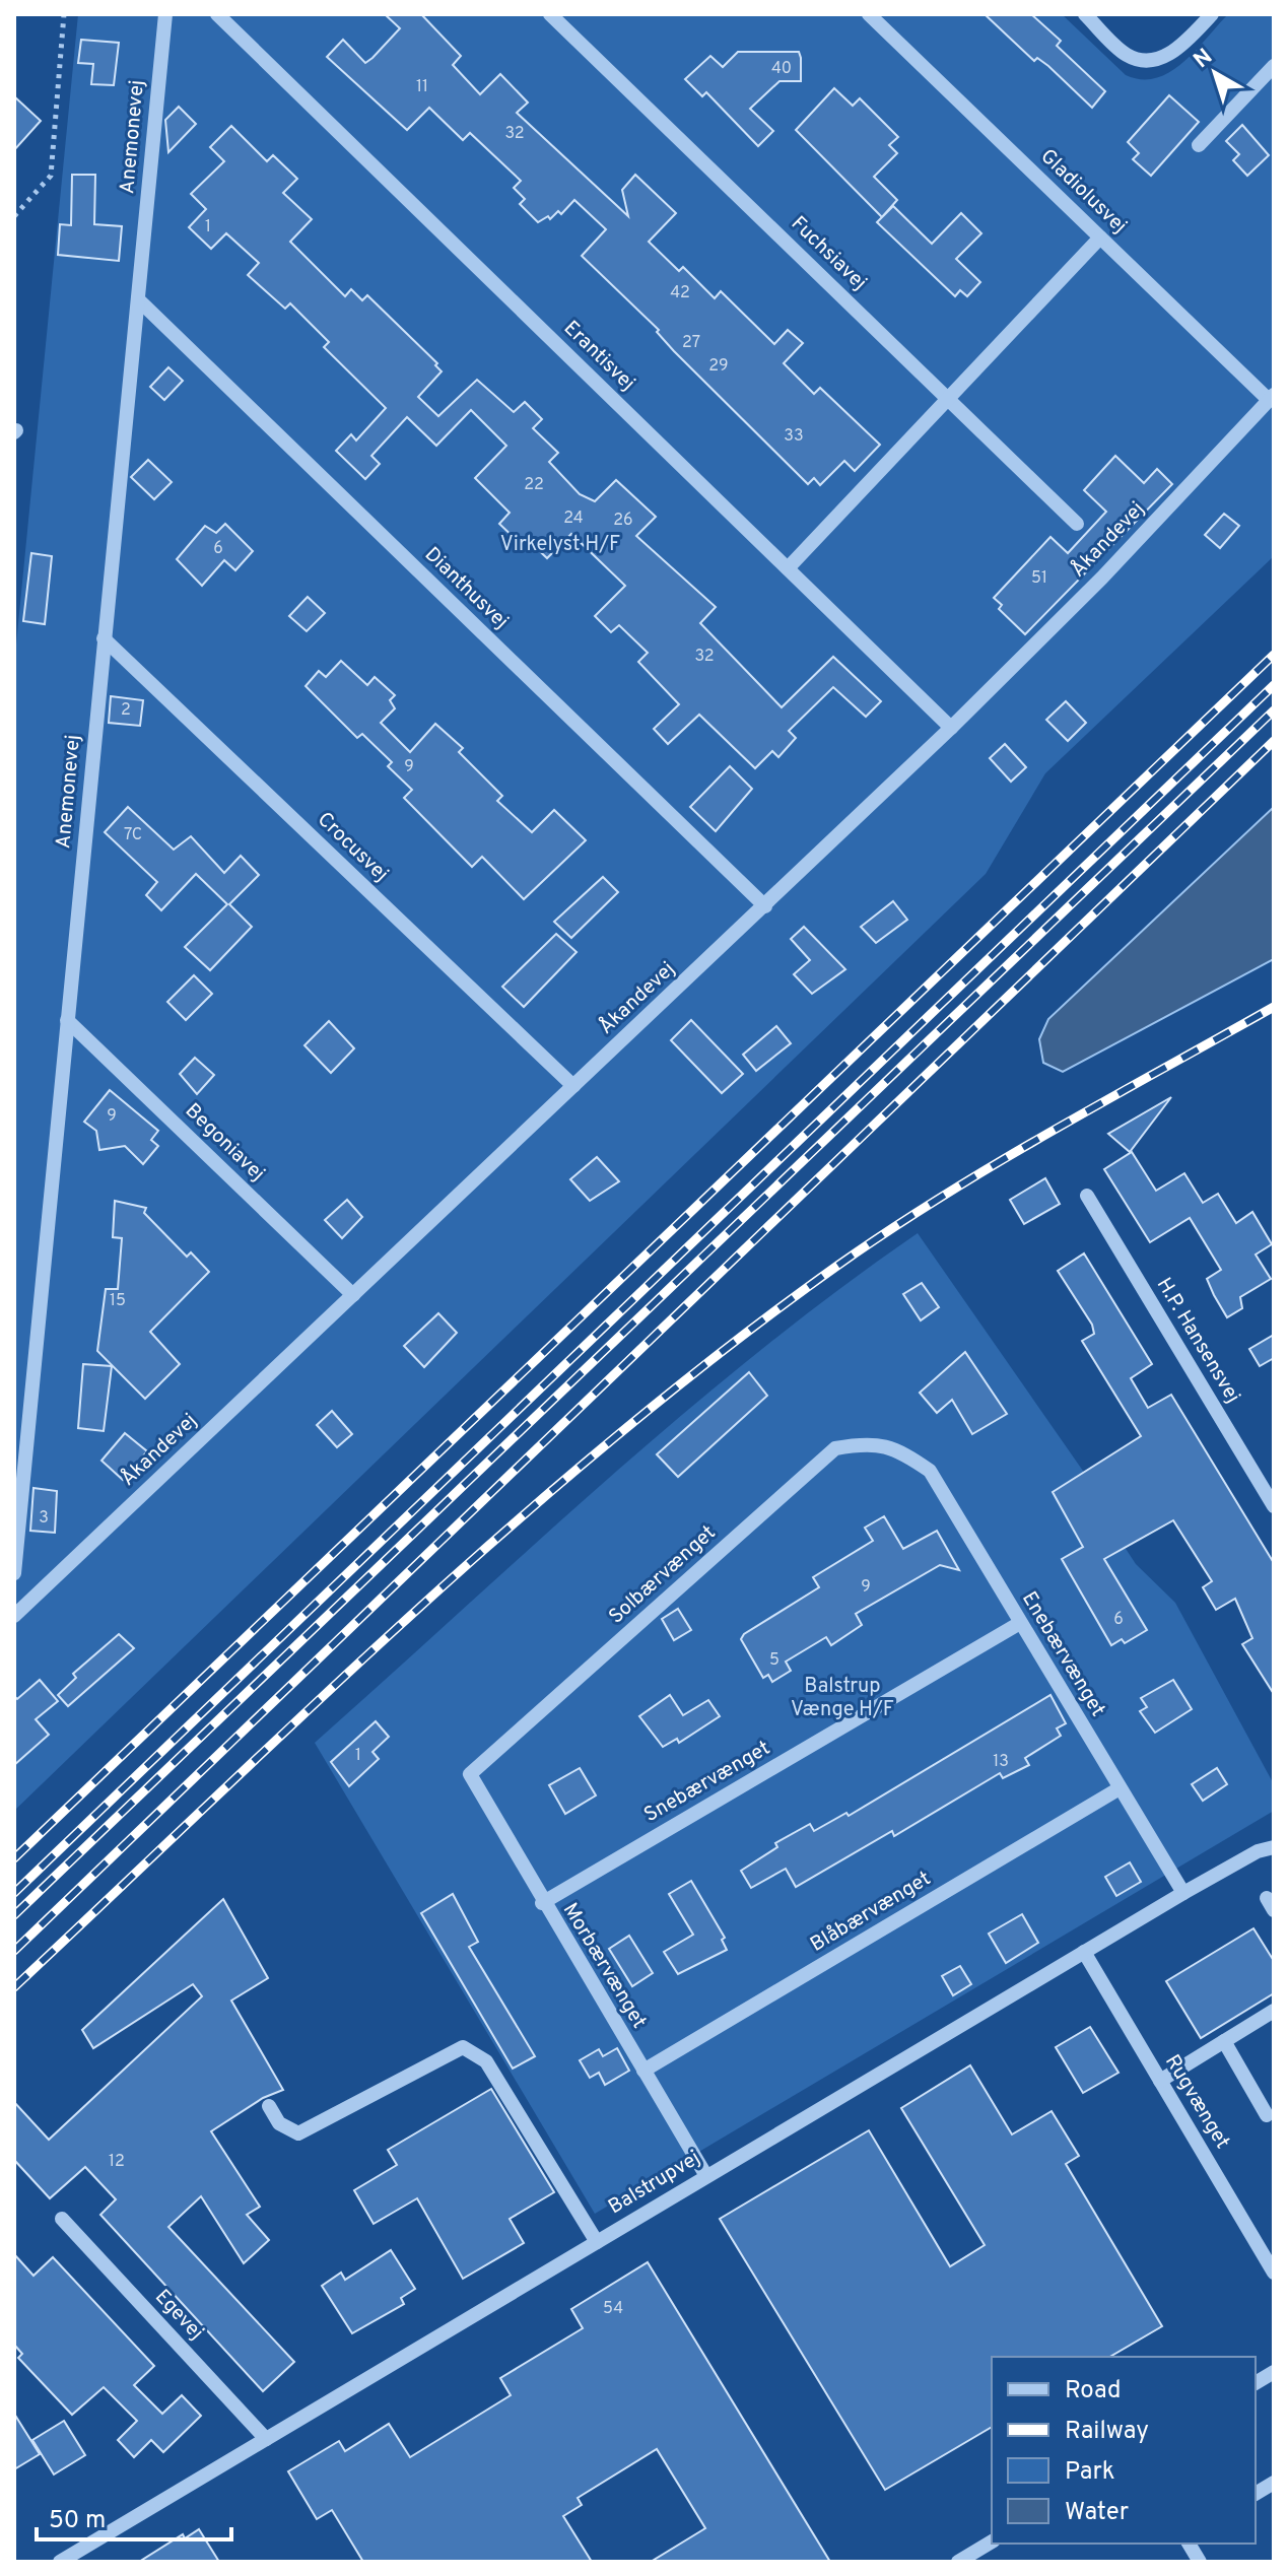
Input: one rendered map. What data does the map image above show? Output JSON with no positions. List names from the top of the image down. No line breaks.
{"streets":{"street":["Anemonevej","Gladiolusvej","Fuchsiavej","Erantisvej","Åkandevej","Dianthusvej","Crocusvej","Begoniavej","H.P. Hansensvej","Solbærvænget","Enebærvænget","Snebærvænget","Blåbærvænget","Morbærvænget","Rugvænget","Balstrupvej","Egevej"]},"crossings":[["Anemonevej","Dianthusvej"],["Anemonevej","Crocusvej"],["Anemonevej","Begoniavej"],["Gladiolusvej","Åkandevej"],["Erantisvej","Åkandevej"],["Åkandevej","Dianthusvej"],["Åkandevej","Crocusvej"],["Åkandevej","Begoniavej"],["Solbærvænget","Enebærvænget"],["Solbærvænget","Morbærvænget"],["Enebærvænget","Snebærvænget"],["Enebærvænget","Blåbærvænget"],["Enebærvænget","Balstrupvej"],["Snebærvænget","Morbærvænget"],["Blåbærvænget","Morbærvænget"],["Morbærvænget","Balstrupvej"],["Rugvænget","Balstrupvej"],["Balstrupvej","Egevej"]],"parks":["Virkelyst H/F","Balstrup Vænge H/F"],"house_numbers":["40","11","32","1","42","27","29","33","22","24","26","6","51","32","2","9","7C","9","15","3","9","6","5","1","13","12","54"],"legend":["Road","Railway","Park","Water"],"scale_bar":"50 m","north":"top left"}
